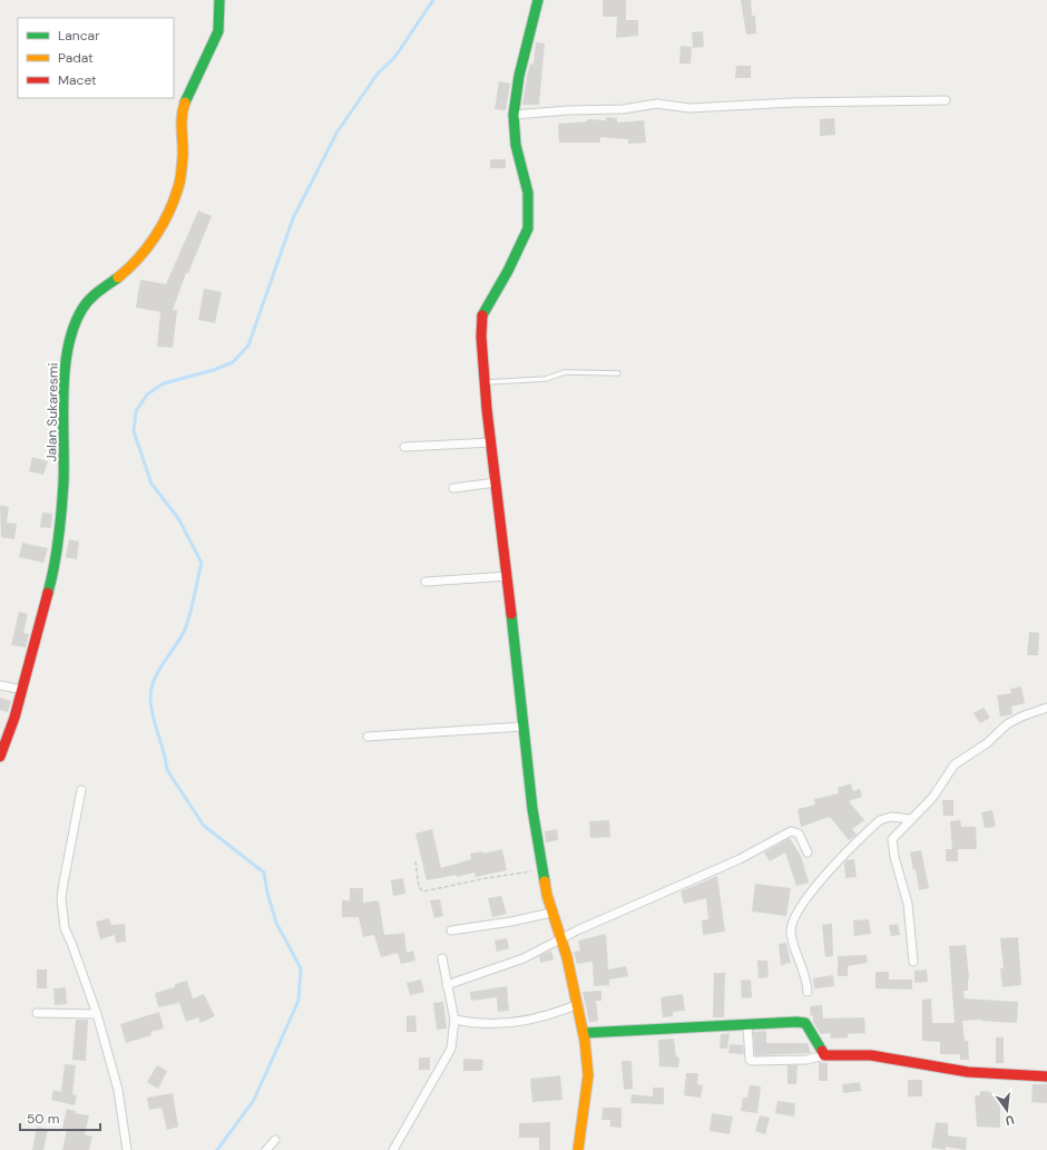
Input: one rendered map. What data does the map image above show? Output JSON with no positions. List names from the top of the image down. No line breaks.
{"streets":{"street":["Jalan Sukaresmi"]},"legend":["Lancar","Padat","Macet"],"scale_bar":"50 m","north":"bottom"}
